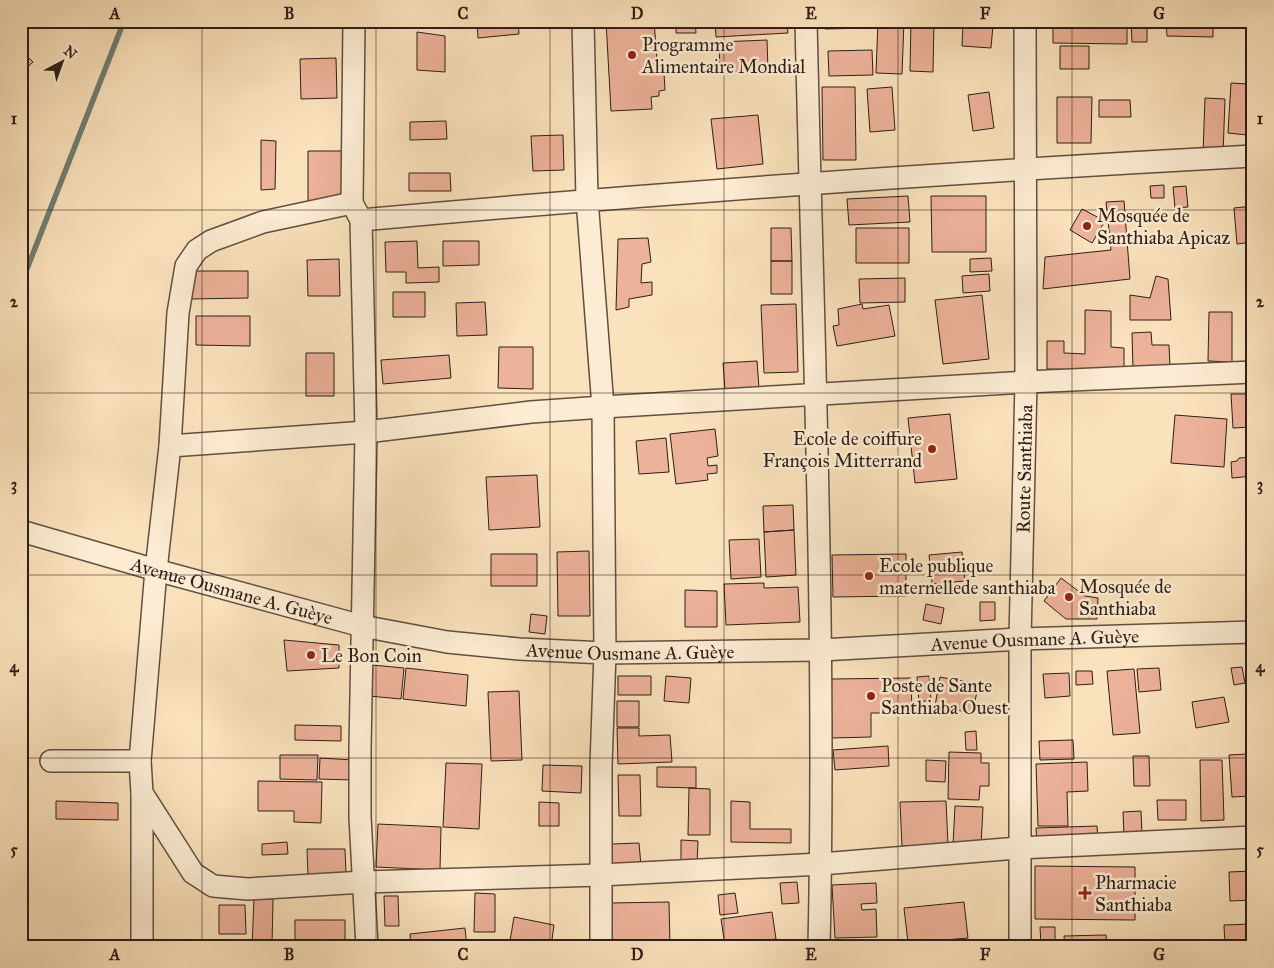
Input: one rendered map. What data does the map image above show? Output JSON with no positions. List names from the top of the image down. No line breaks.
{"streets":{"street":["Route Santhiaba","Avenue Ousmane A. Guèye"]},"crossings":[["Route Santhiaba","Avenue Ousmane A. Guèye"]],"places":{"other":["Programme Alimentaire Mondial","Mosquée de Santhiaba Apicaz","Ecole de coiffure François Mitterrand","Ecole publique maternellede santhiaba","Mosquée de Santhiaba","Le Bon Coin","Poste de Sante Santhiaba Ouest"],"health":["Pharmacie Santhiaba"]},"north":"top right","grid":{"columns":["A","B","C","D","E","F","G"],"rows":["1","2","3","4","5"]}}
